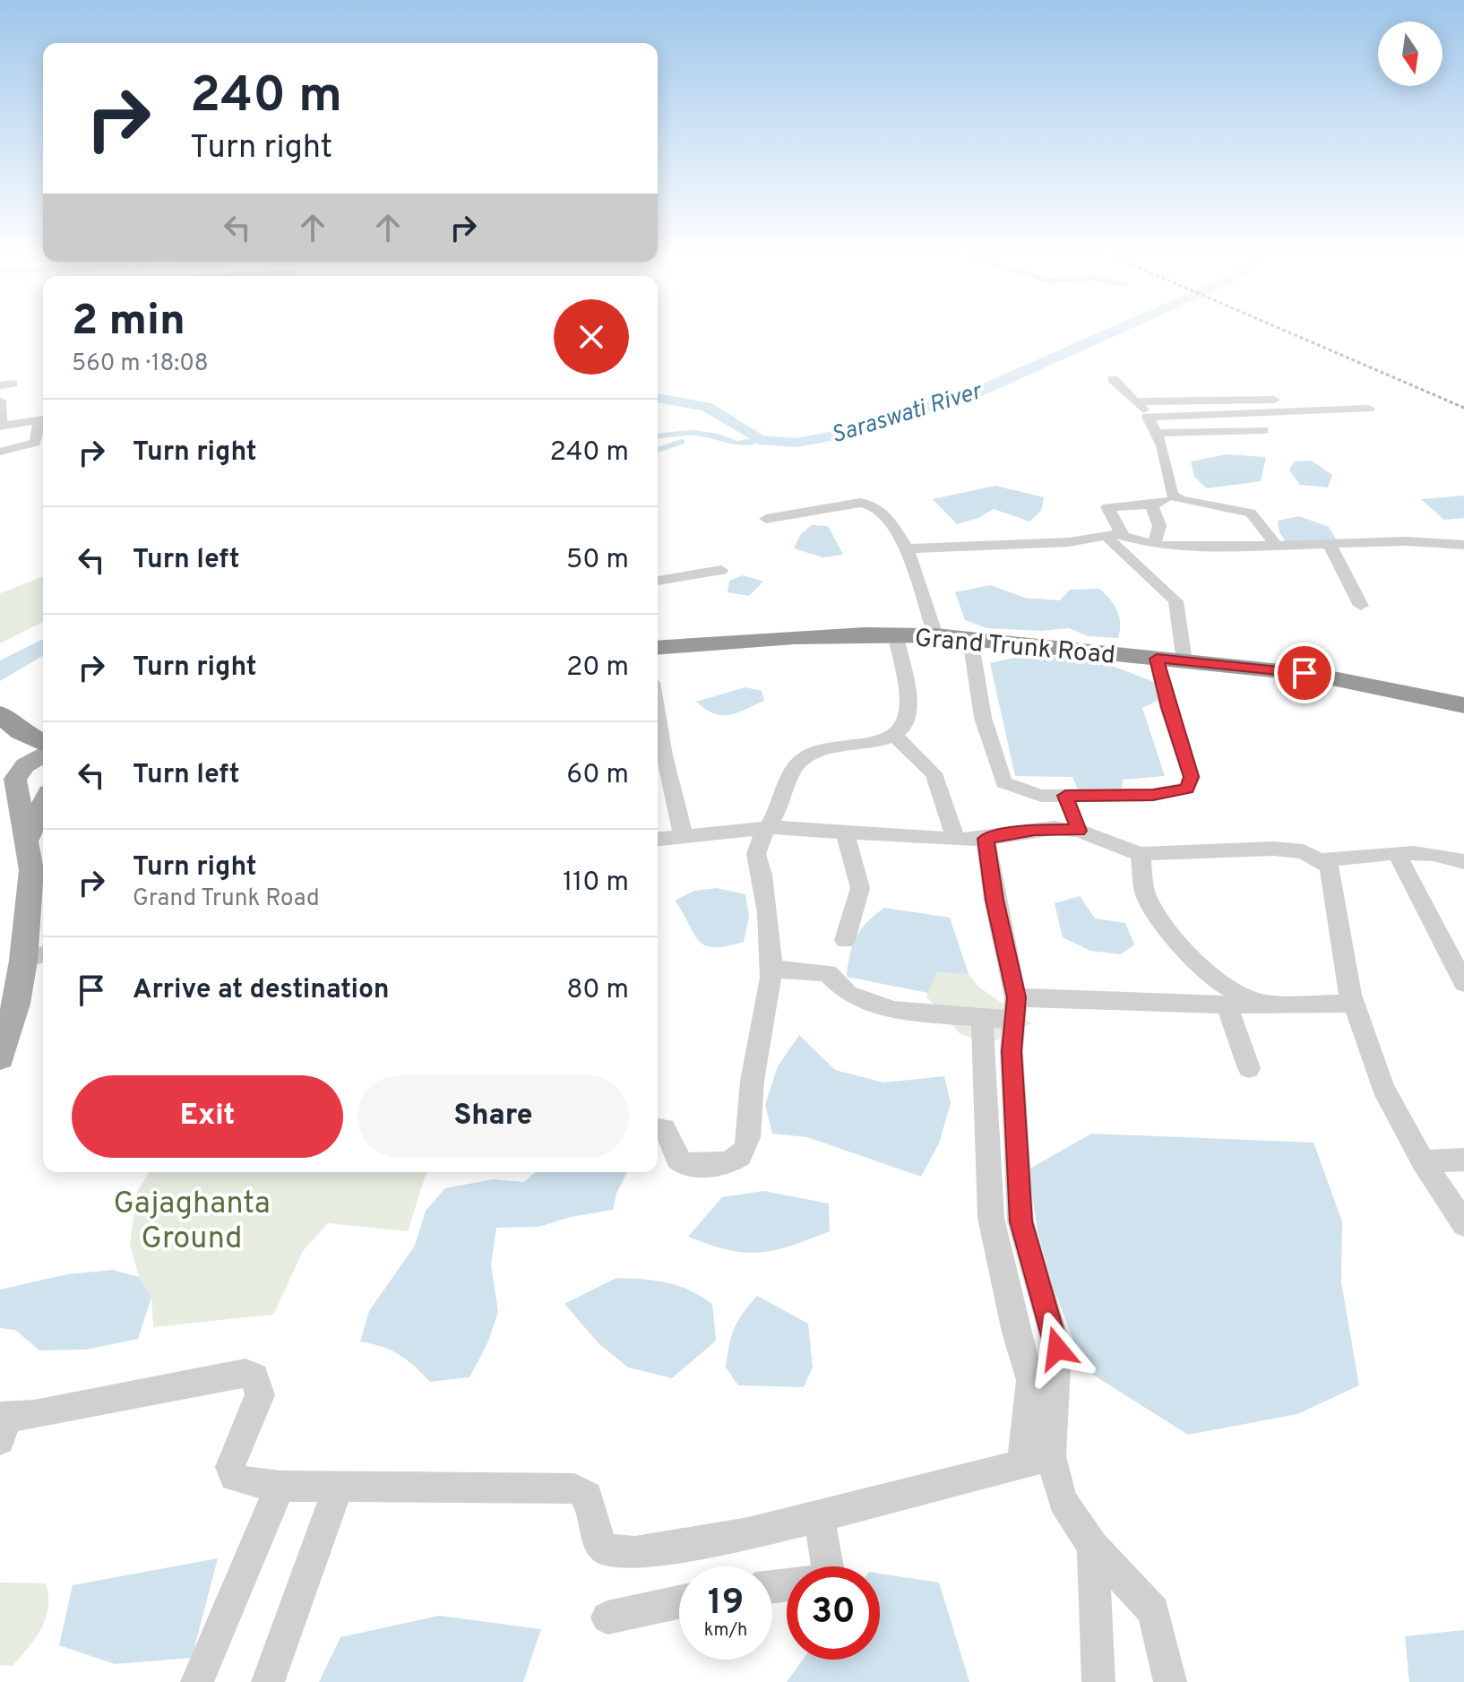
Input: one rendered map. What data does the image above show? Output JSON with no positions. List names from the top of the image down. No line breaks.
{"streets":{"highway":["Grand Trunk Road"]},"water":["Saraswati River"],"parks":["Gajaghanta Ground"],"north":"bottom","page":{"turn":["240 m","Turn right"],"heading":["2 min","560 m · 18:08"],"list":[{"name":"Turn right","value":"240 m"},{"name":"Turn left","value":"50 m"},{"name":"Turn right","value":"20 m"},{"name":"Turn left","value":"60 m"},{"name":"Turn right","note":"Grand Trunk Road","value":"110 m"},{"name":"Arrive at destination","value":"80 m"}],"buttons":["Exit","Share"],"speed":"19 km/h","limit":"30"}}
